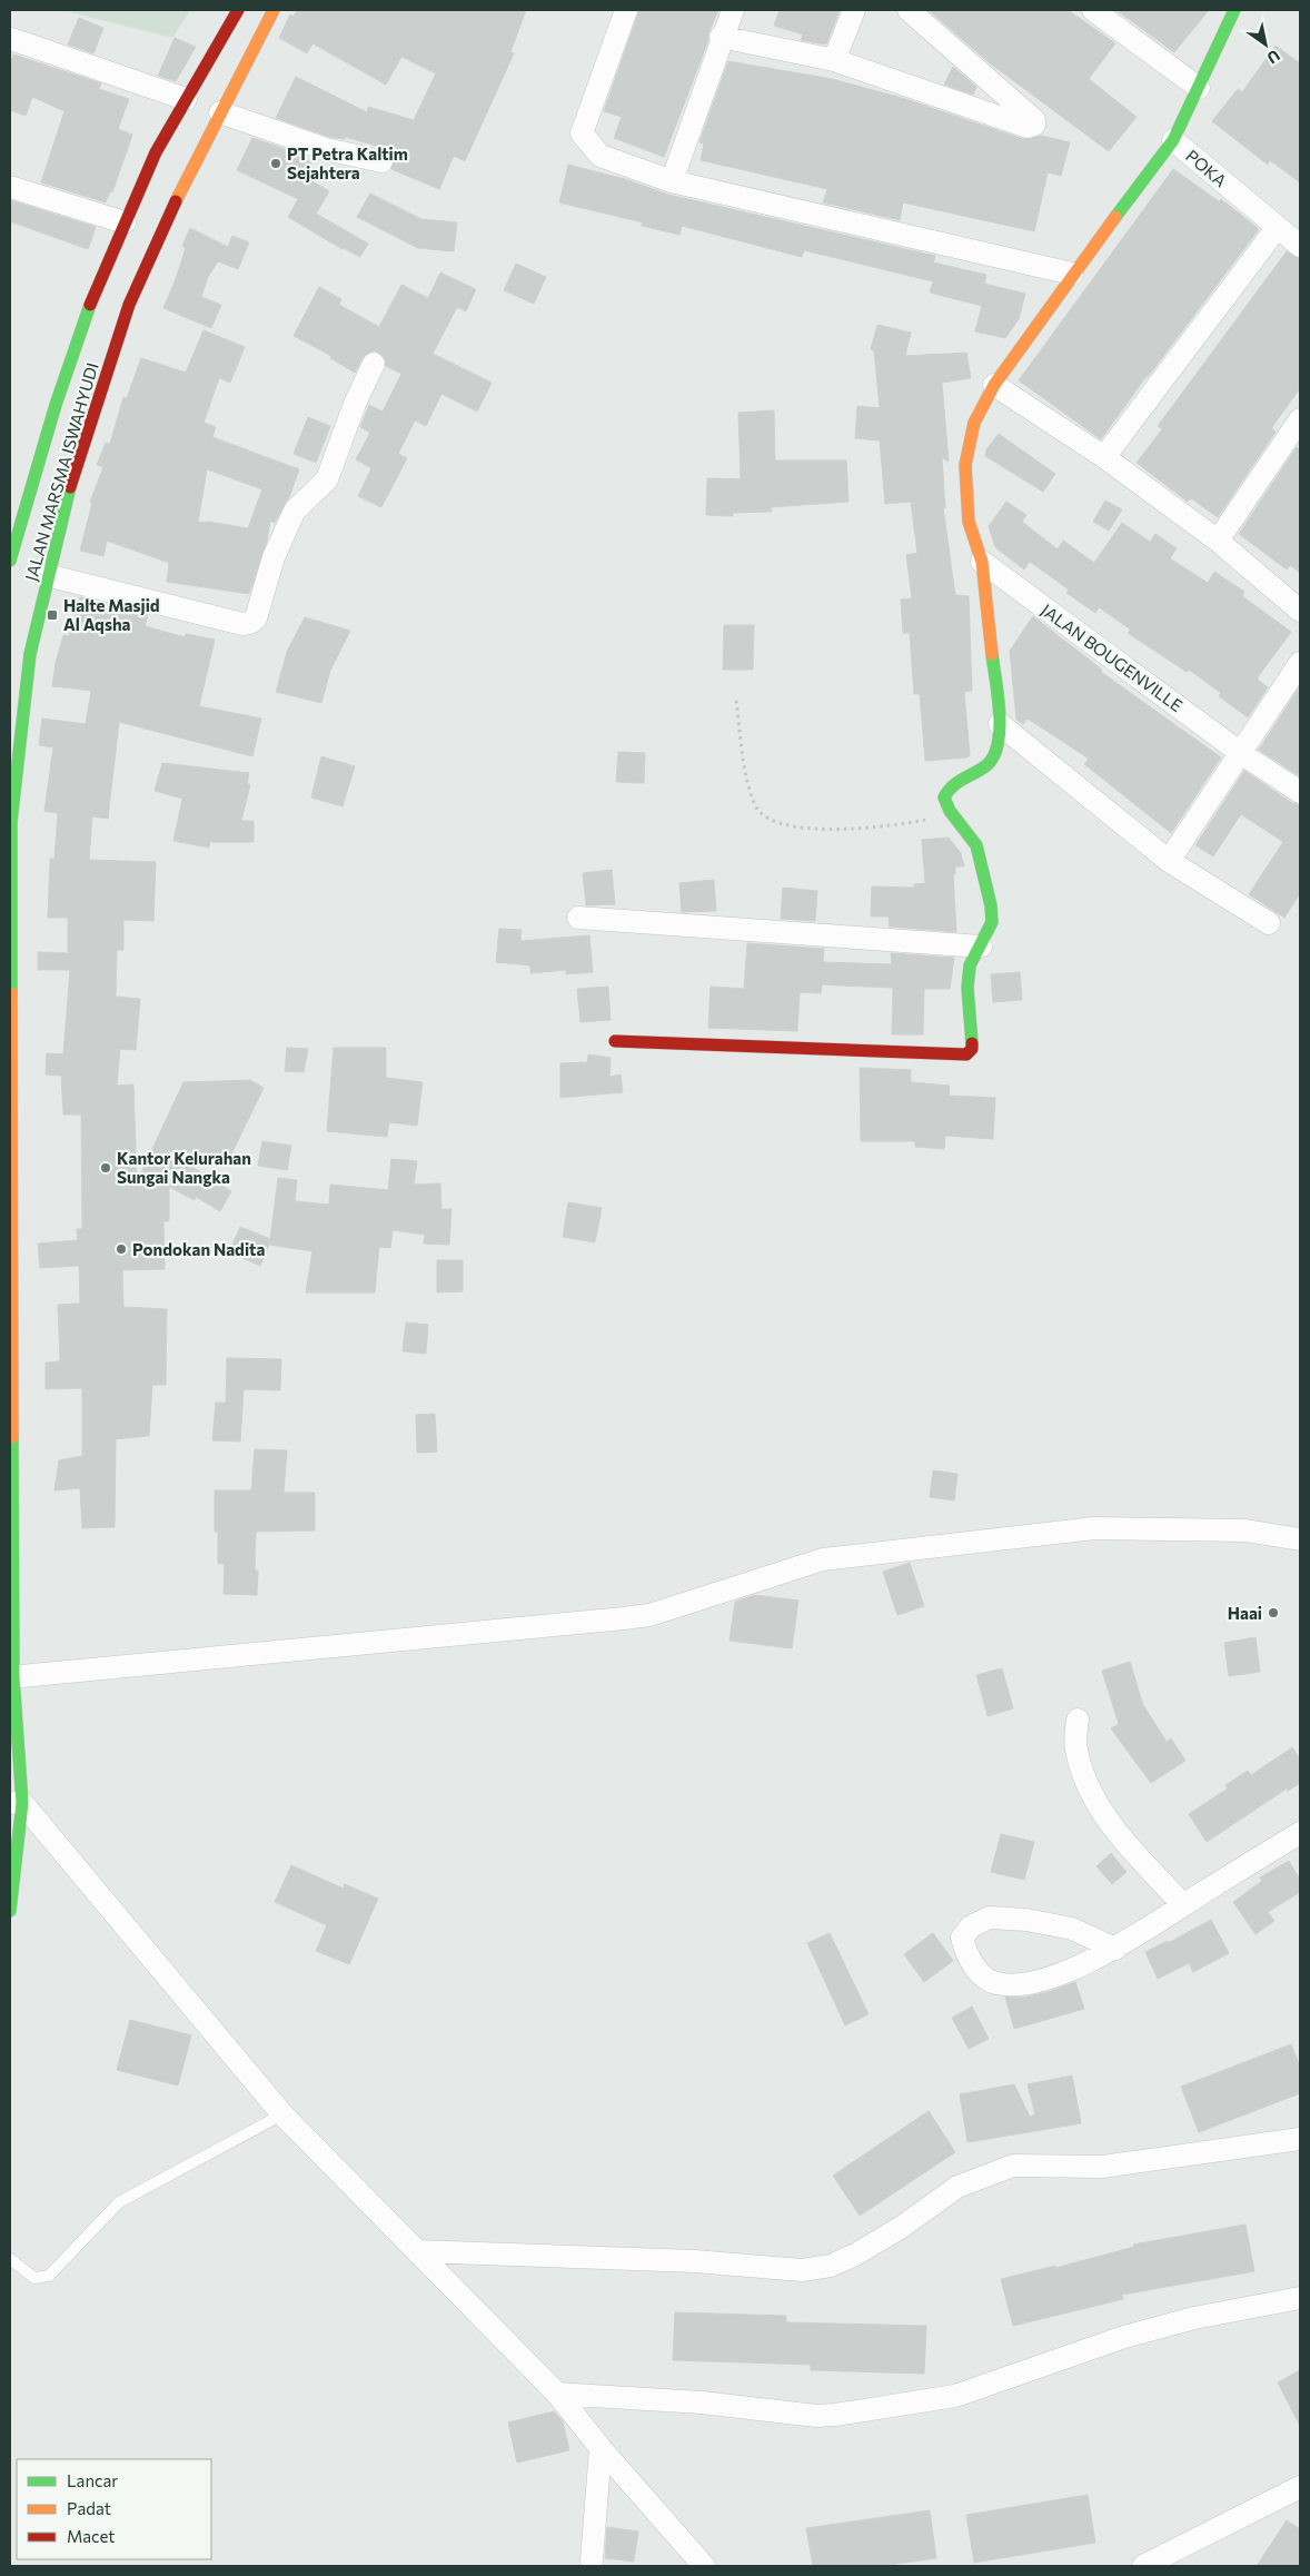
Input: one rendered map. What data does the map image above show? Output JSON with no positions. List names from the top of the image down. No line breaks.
{"streets":{"main road":["POKA","JALAN MARSMA ISWAHYUDI"],"street":["JALAN BOUGENVILLE"]},"places":{"other":["PT Petra Kaltim Sejahtera","Kantor Kelurahan Sungai Nangka","Pondokan Nadita","Haai"],"transit":["Halte Masjid Al Aqsha"]},"legend":["Lancar","Padat","Macet"],"north":"bottom right"}
